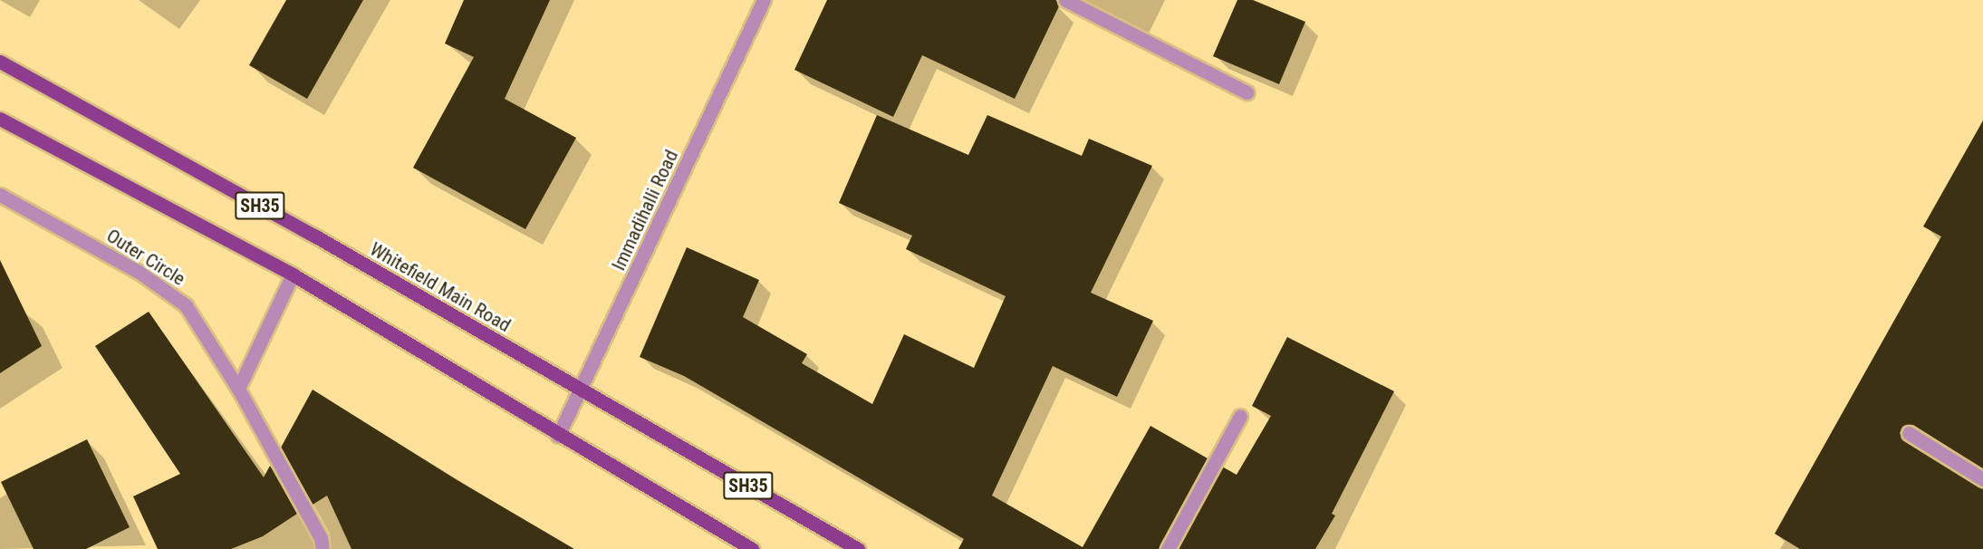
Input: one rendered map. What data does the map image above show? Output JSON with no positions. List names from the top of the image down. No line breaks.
{"streets":{"main road":["SH35","Whitefield Main Road"],"street":["Immadihalli Road","Outer Circle"]},"crossings":[["SH35","Immadihalli Road"],["Immadihalli Road","Whitefield Main Road"]]}
